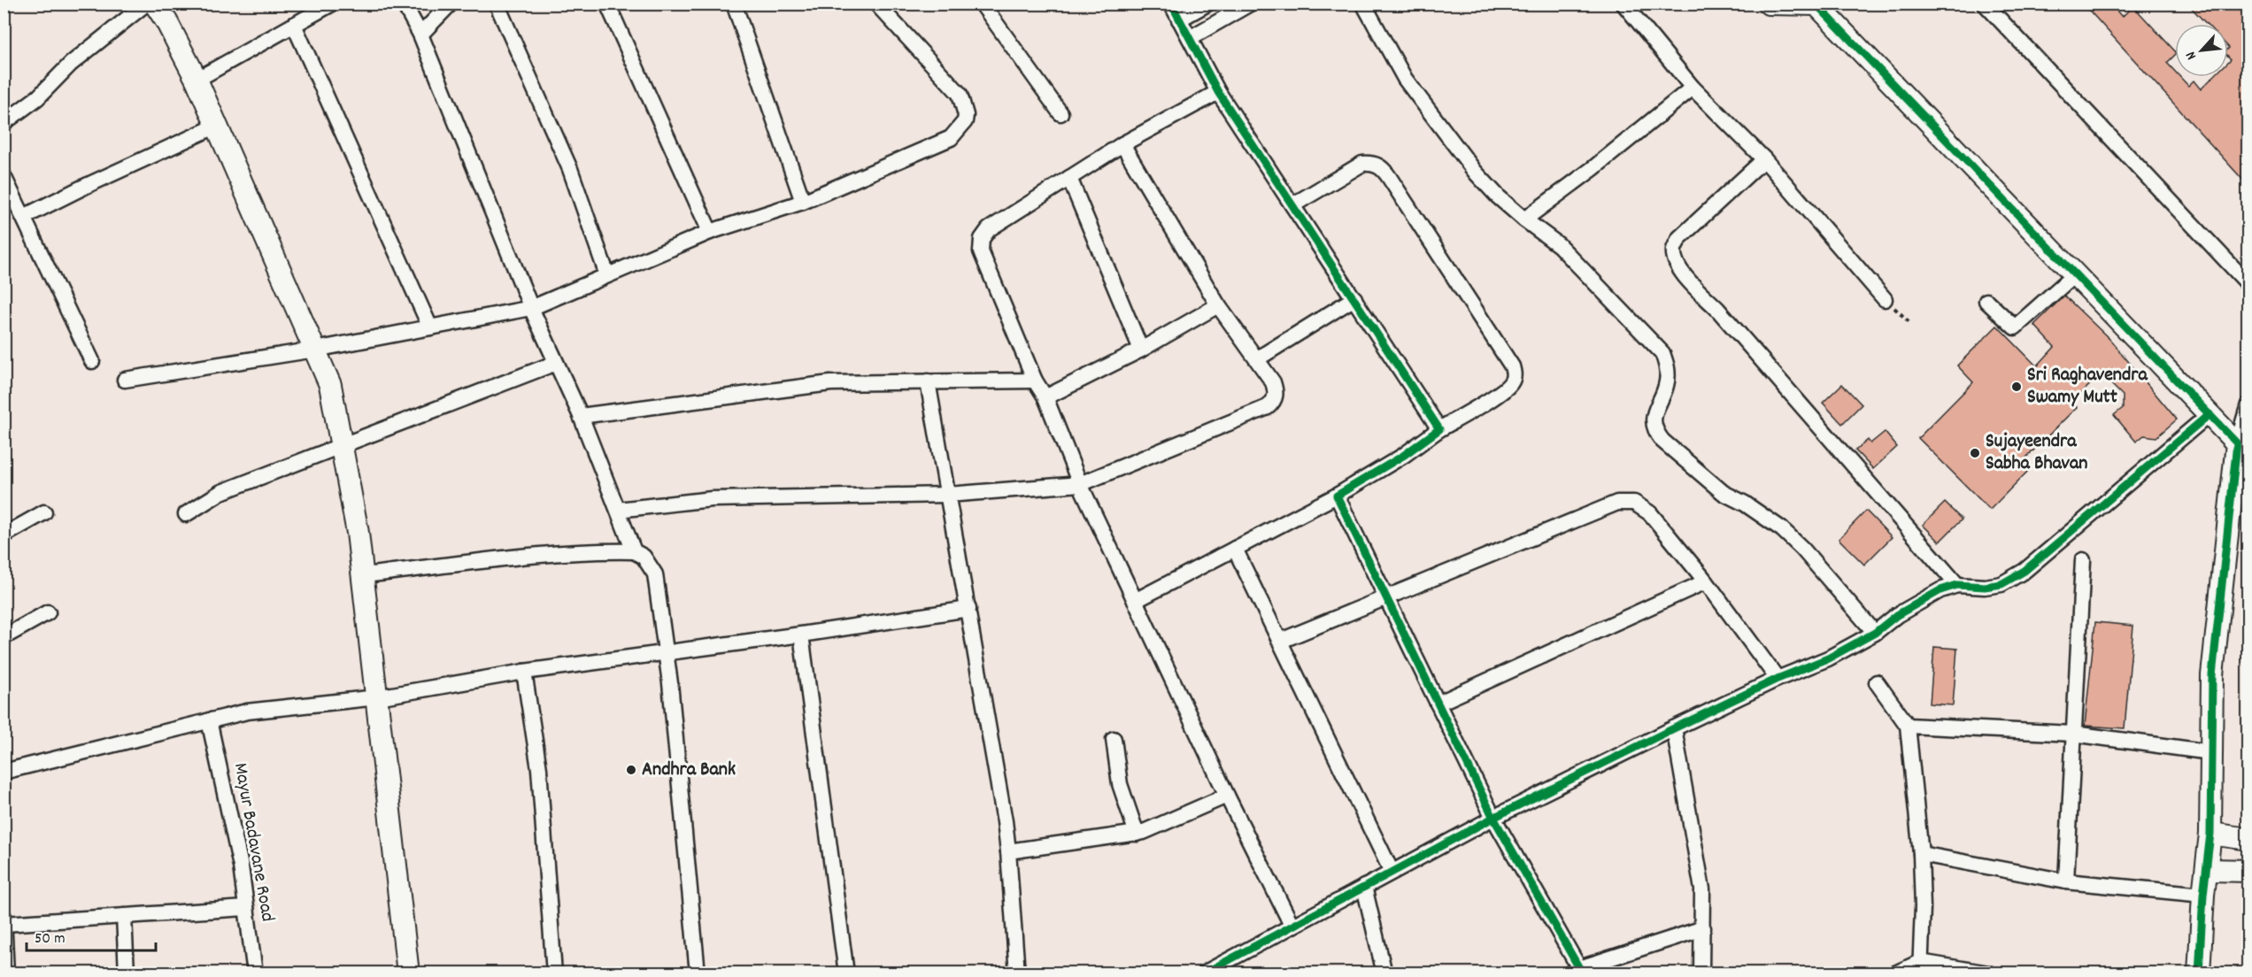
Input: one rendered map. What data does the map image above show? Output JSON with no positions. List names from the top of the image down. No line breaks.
{"streets":{"street":["Mayur Badavane Road"]},"places":["Sri Raghavendra Swamy Mutt","Sujayeendra Sabha Bhavan","Andhra Bank"],"scale_bar":"50 m","north":"bottom left"}
